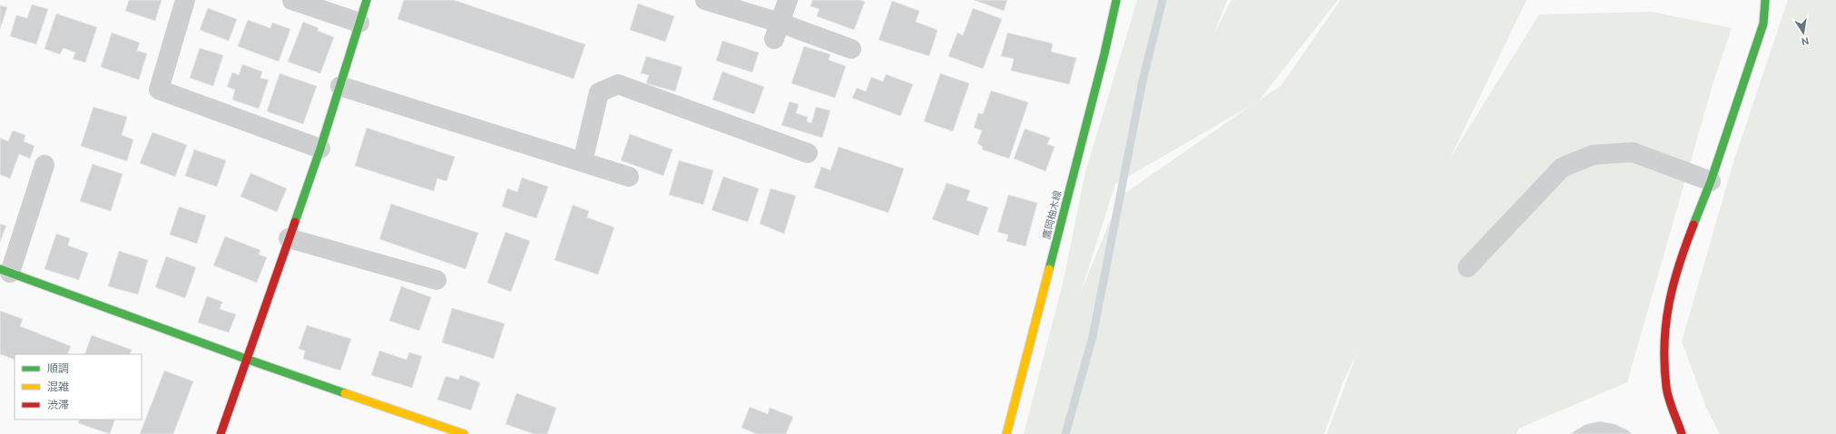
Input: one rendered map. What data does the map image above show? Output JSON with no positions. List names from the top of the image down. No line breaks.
{"streets":{"street":["鷹岡柚木線"]},"legend":["順調","混雑","渋滞"],"north":"bottom"}
